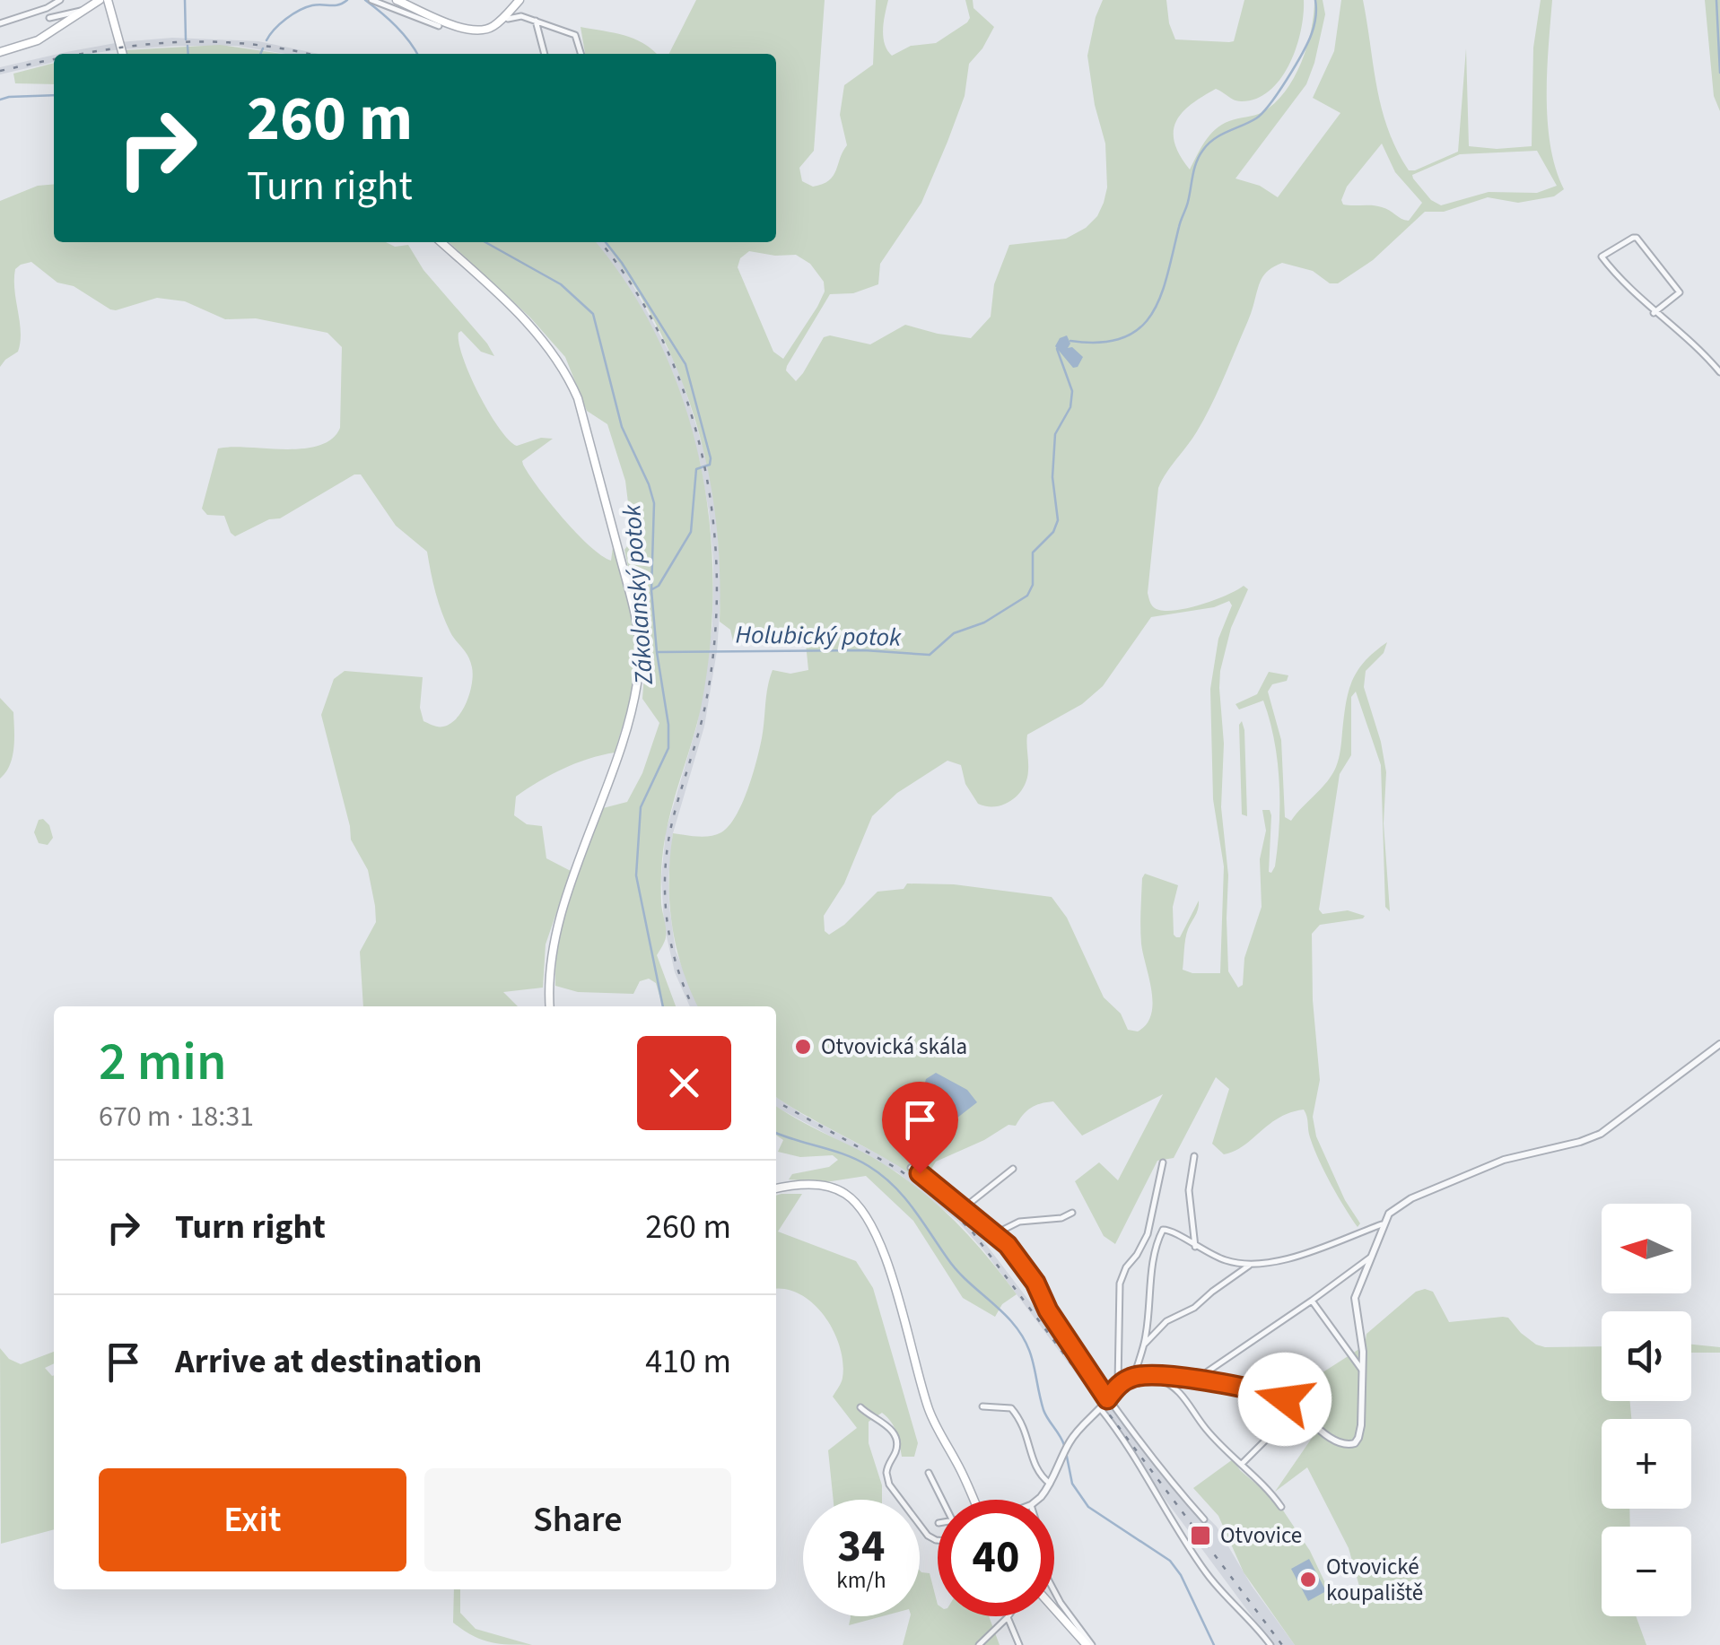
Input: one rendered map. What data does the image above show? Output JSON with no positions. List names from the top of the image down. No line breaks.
{"water":["Zákolanský potok","Holubický potok"],"places":{"other":["Otvovická skála","Otvovické koupaliště"],"transit":["Otvovice"]},"north":"left","page":{"turn":["260 m","Turn right"],"heading":["2 min","670 m · 18:31"],"list":[{"name":"Turn right","value":"260 m"},{"name":"Arrive at destination","value":"410 m"}],"map_buttons":["+","−"],"buttons":["Exit","Share"],"speed":"34 km/h","limit":"40"}}
